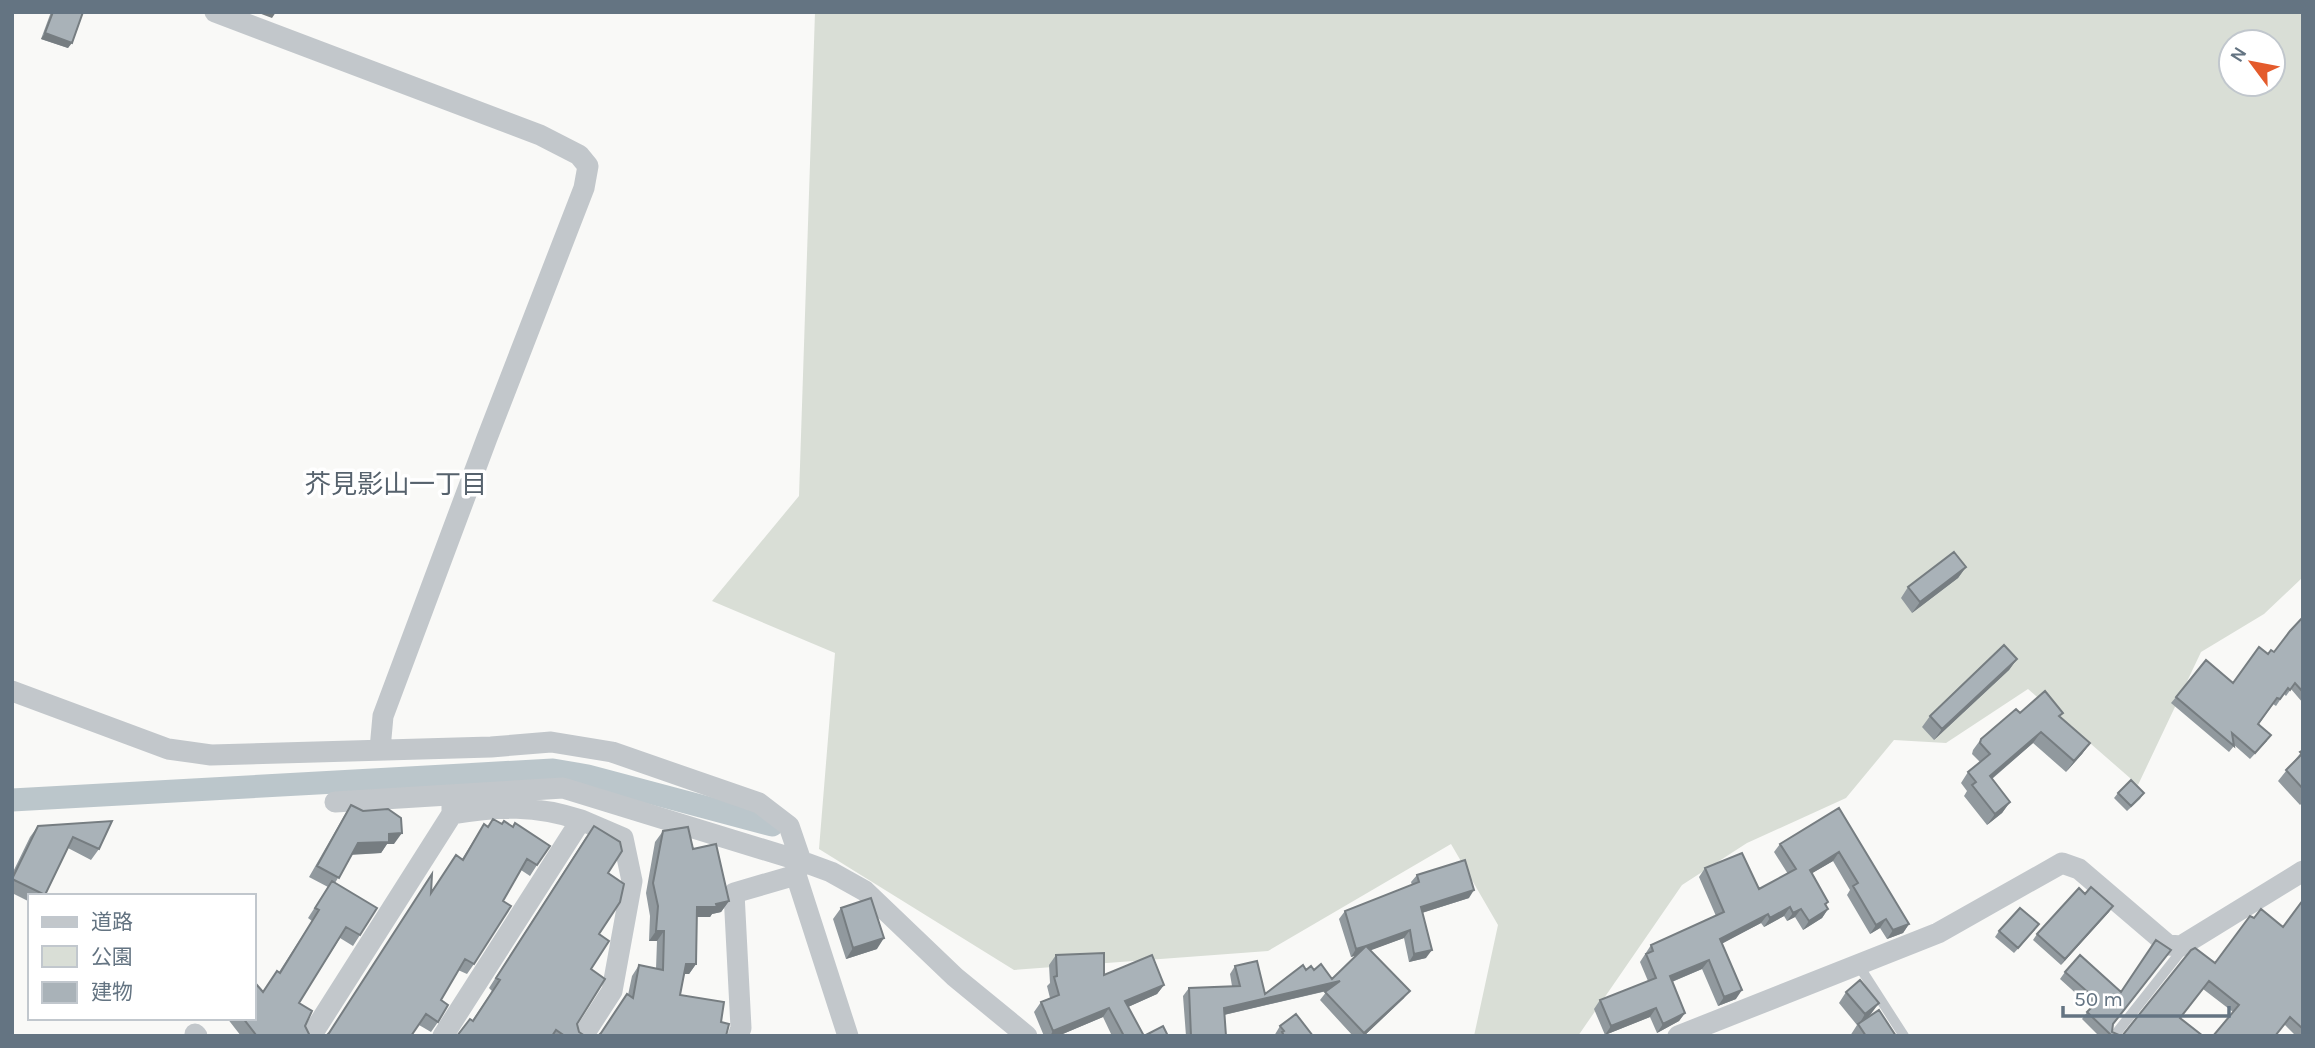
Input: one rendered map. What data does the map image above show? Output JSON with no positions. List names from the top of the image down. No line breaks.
{"districts":["芥見影山一丁目"],"legend":["道路","公園","建物"],"scale_bar":"50 m","north":"top left"}
